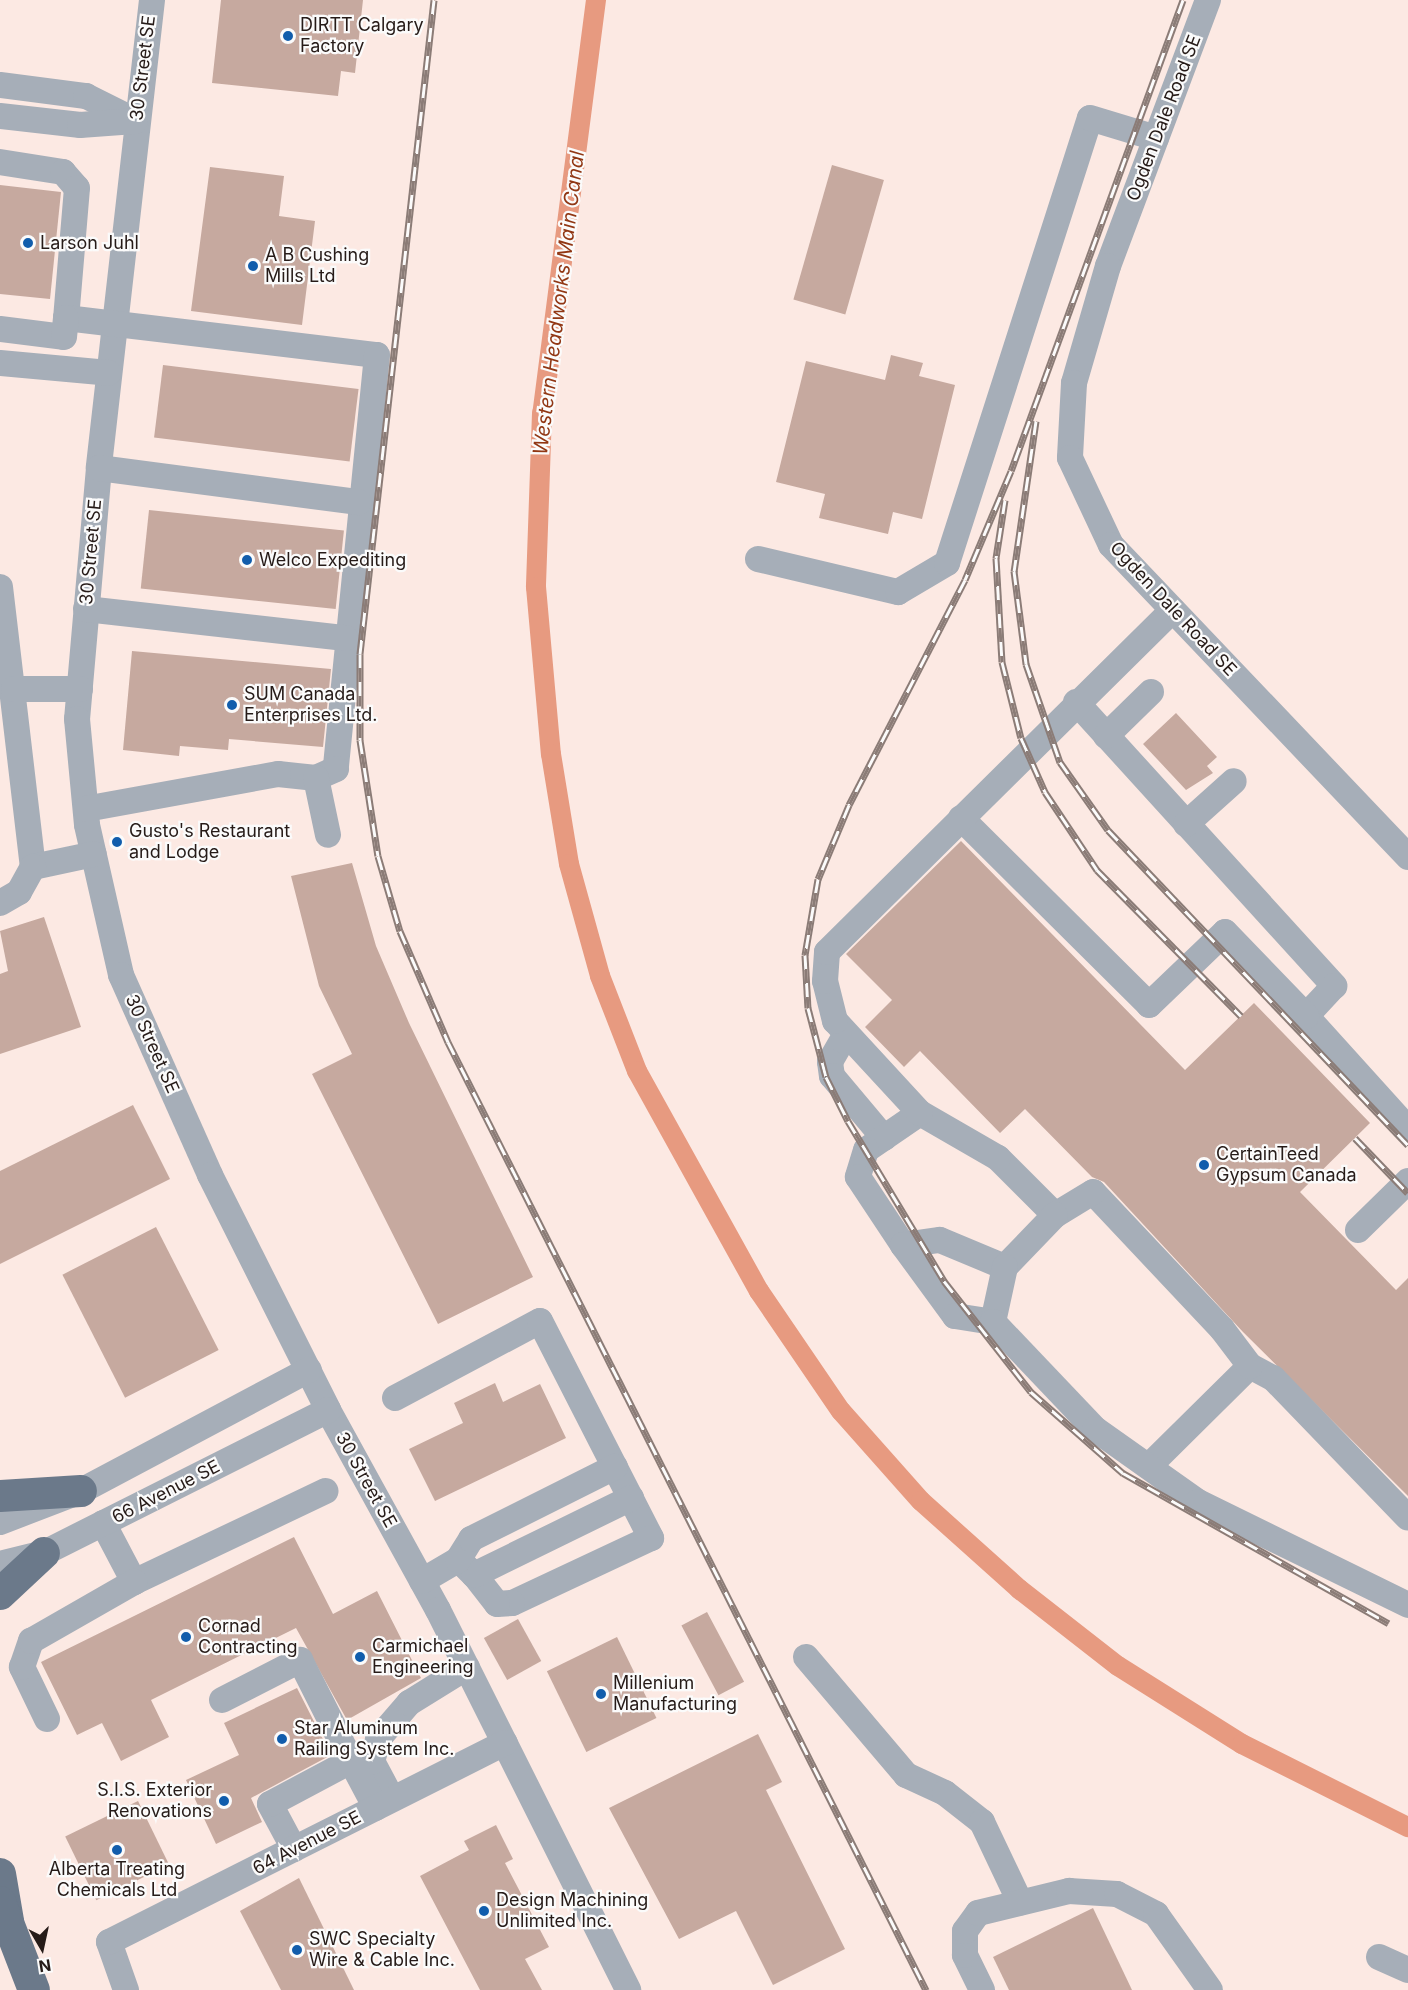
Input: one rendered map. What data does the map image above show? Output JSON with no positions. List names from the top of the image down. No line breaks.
{"streets":{"street":["30 Street SE","Ogden Dale Road SE","66 Avenue SE","64 Avenue SE"]},"crossings":[["30 Street SE","66 Avenue SE"],["30 Street SE","64 Avenue SE"]],"water":["Western Headworks Main Canal"],"places":["DIRTT Calgary Factory","Larson Juhl","A B Cushing Mills Ltd","Welco Expediting","SUM Canada Enterprises Ltd.","Gusto's Restaurant and Lodge","CertainTeed Gypsum Canada","Cornad Contracting","Carmichael Engineering","Millenium Manufacturing","Star Aluminum Railing System Inc.","S.I.S. Exterior Renovations","Alberta Treating Chemicals Ltd","Design Machining Unlimited Inc.","SWC Specialty Wire & Cable Inc."],"north":"bottom"}
